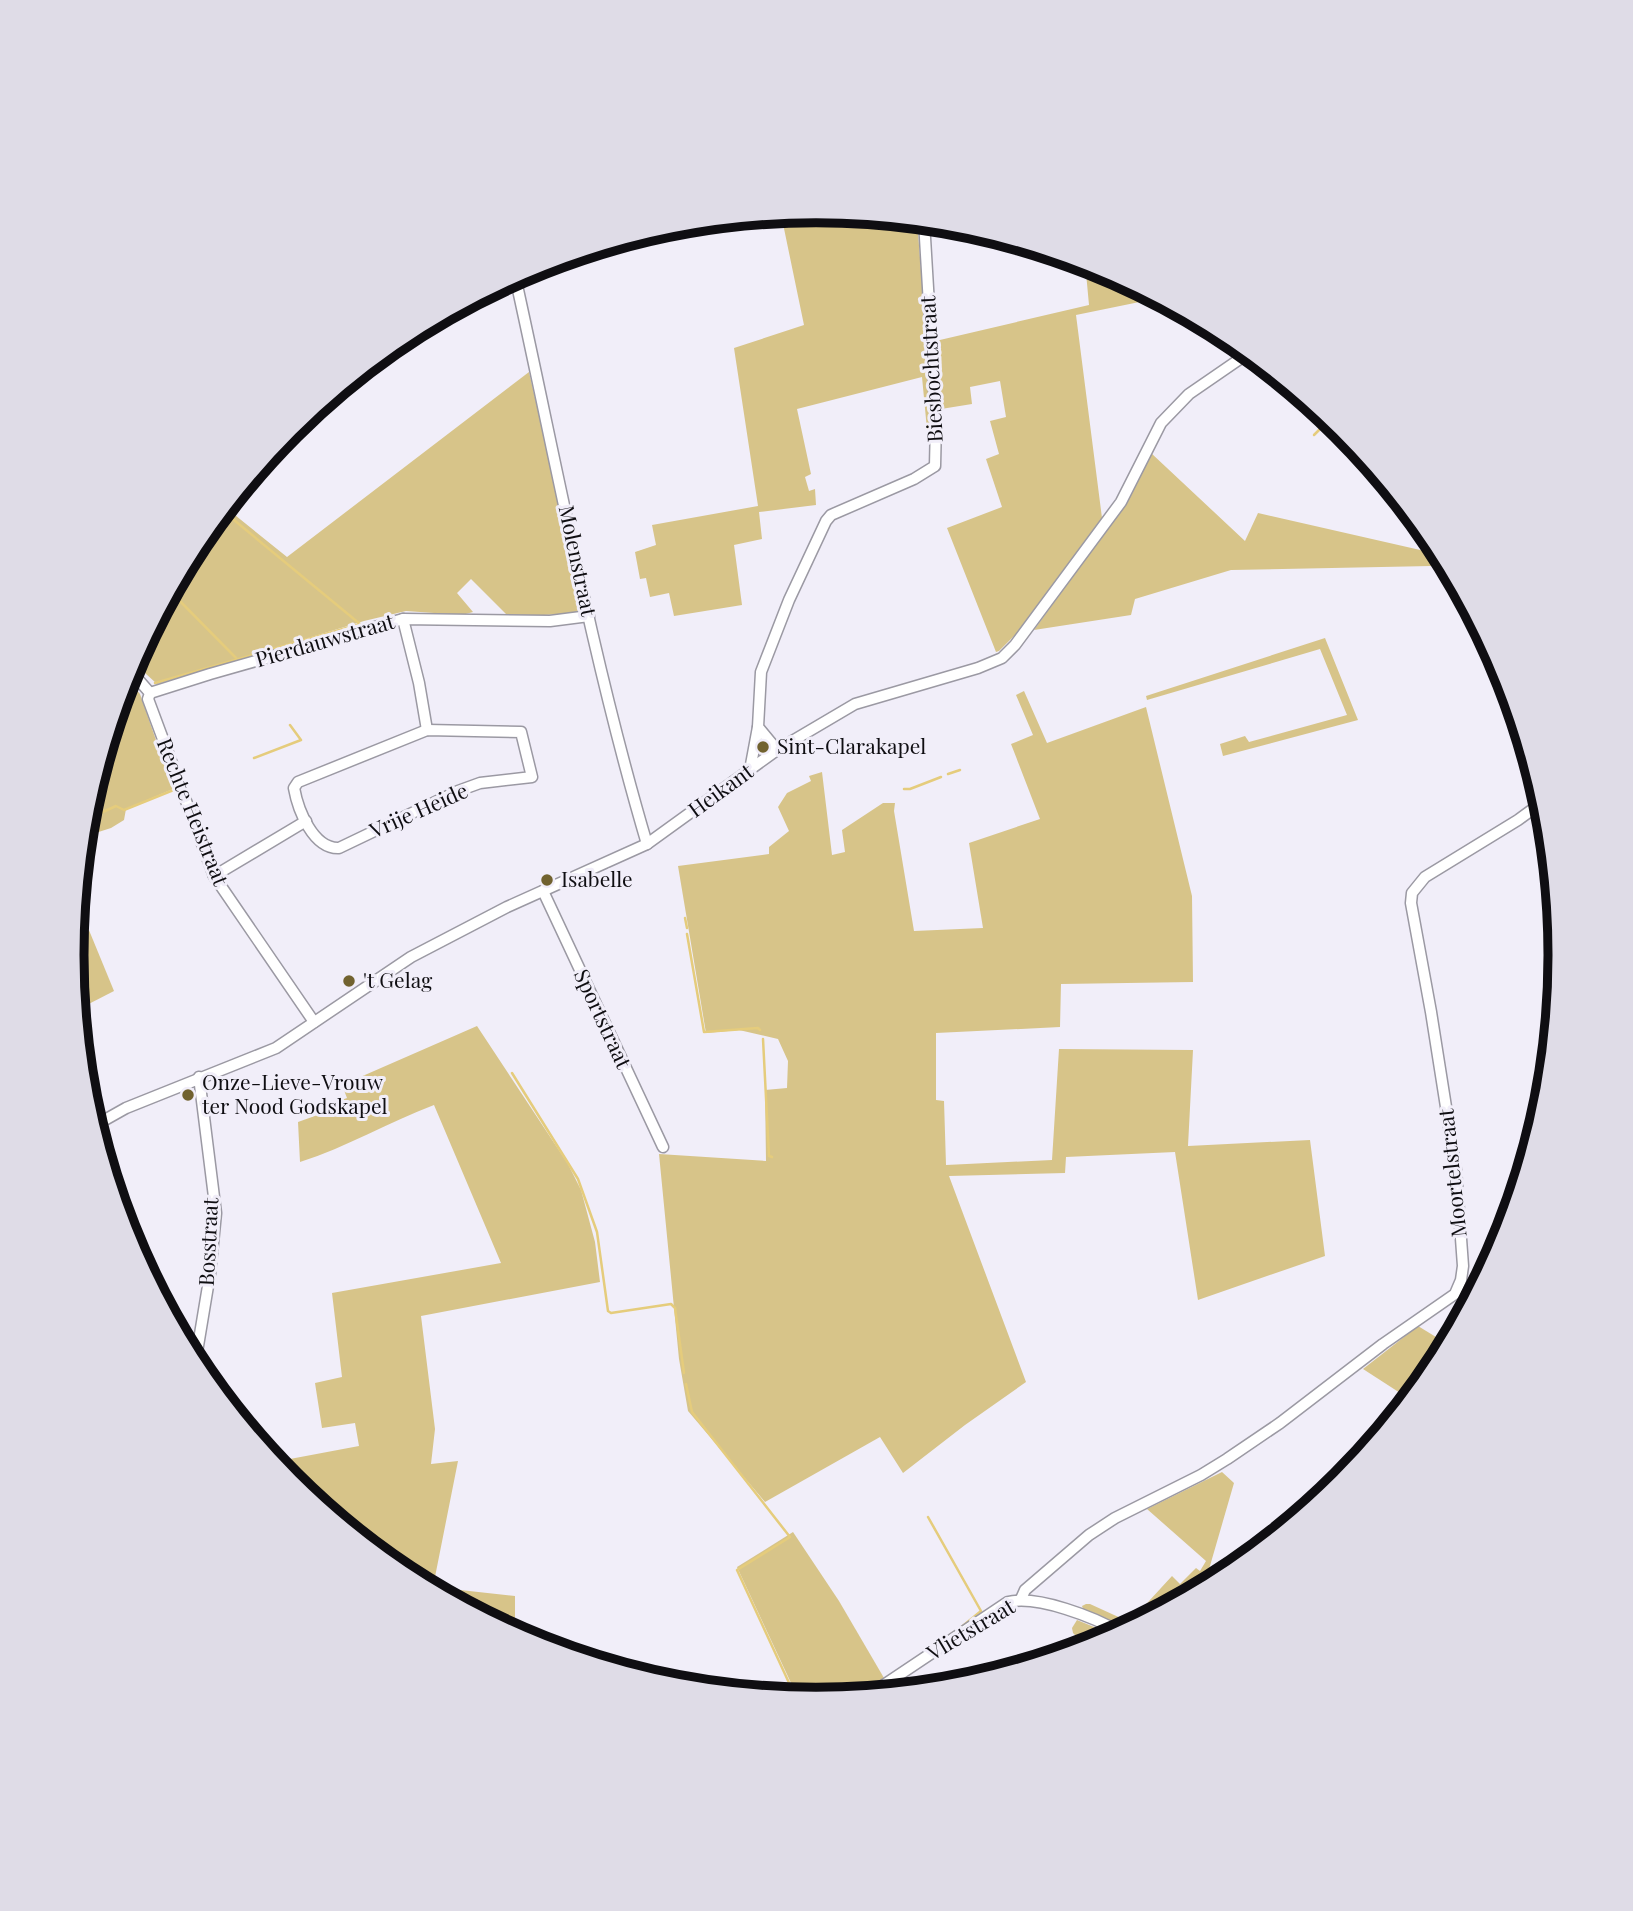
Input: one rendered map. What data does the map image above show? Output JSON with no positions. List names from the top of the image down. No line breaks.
{"streets":{"street":["Biesbochtstraat","Molenstraat","Pierdauwstraat","Heikant","Vrije Heide","Rechte Heistraat","Sportstraat","Moortelstraat","Bosstraat","Vlietstraat"]},"crossings":[["Biesbochtstraat","Heikant"],["Molenstraat","Pierdauwstraat"],["Molenstraat","Heikant"],["Pierdauwstraat","Rechte Heistraat"],["Heikant","Rechte Heistraat"],["Heikant","Sportstraat"],["Heikant","Bosstraat"],["Moortelstraat","Vlietstraat"]],"places":["Sint-Clarakapel","Isabelle","'t Gelag","Onze-Lieve-Vrouw ter Nood Godskapel"]}
